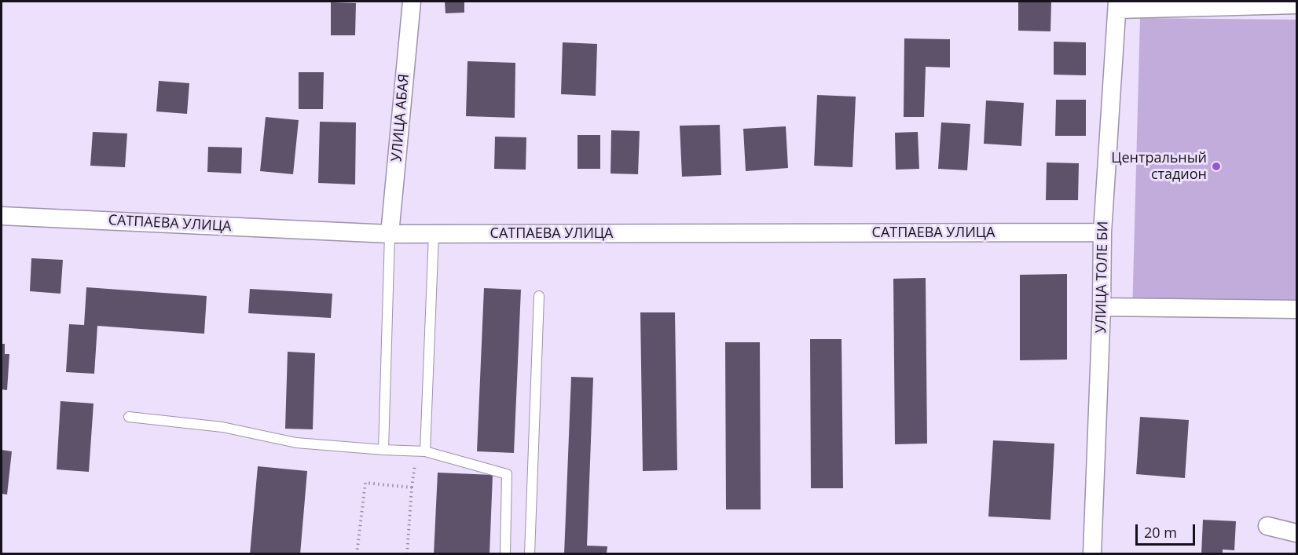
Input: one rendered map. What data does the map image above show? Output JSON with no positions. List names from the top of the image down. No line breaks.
{"streets":{"street":["УЛИЦА АБАЯ","САТПАЕВА УЛИЦА","УЛИЦА ТОЛЕ БИ"]},"crossings":[["УЛИЦА АБАЯ","САТПАЕВА УЛИЦА"],["САТПАЕВА УЛИЦА","УЛИЦА ТОЛЕ БИ"]],"places":["Центральный стадион"],"scale_bar":"20 m"}
